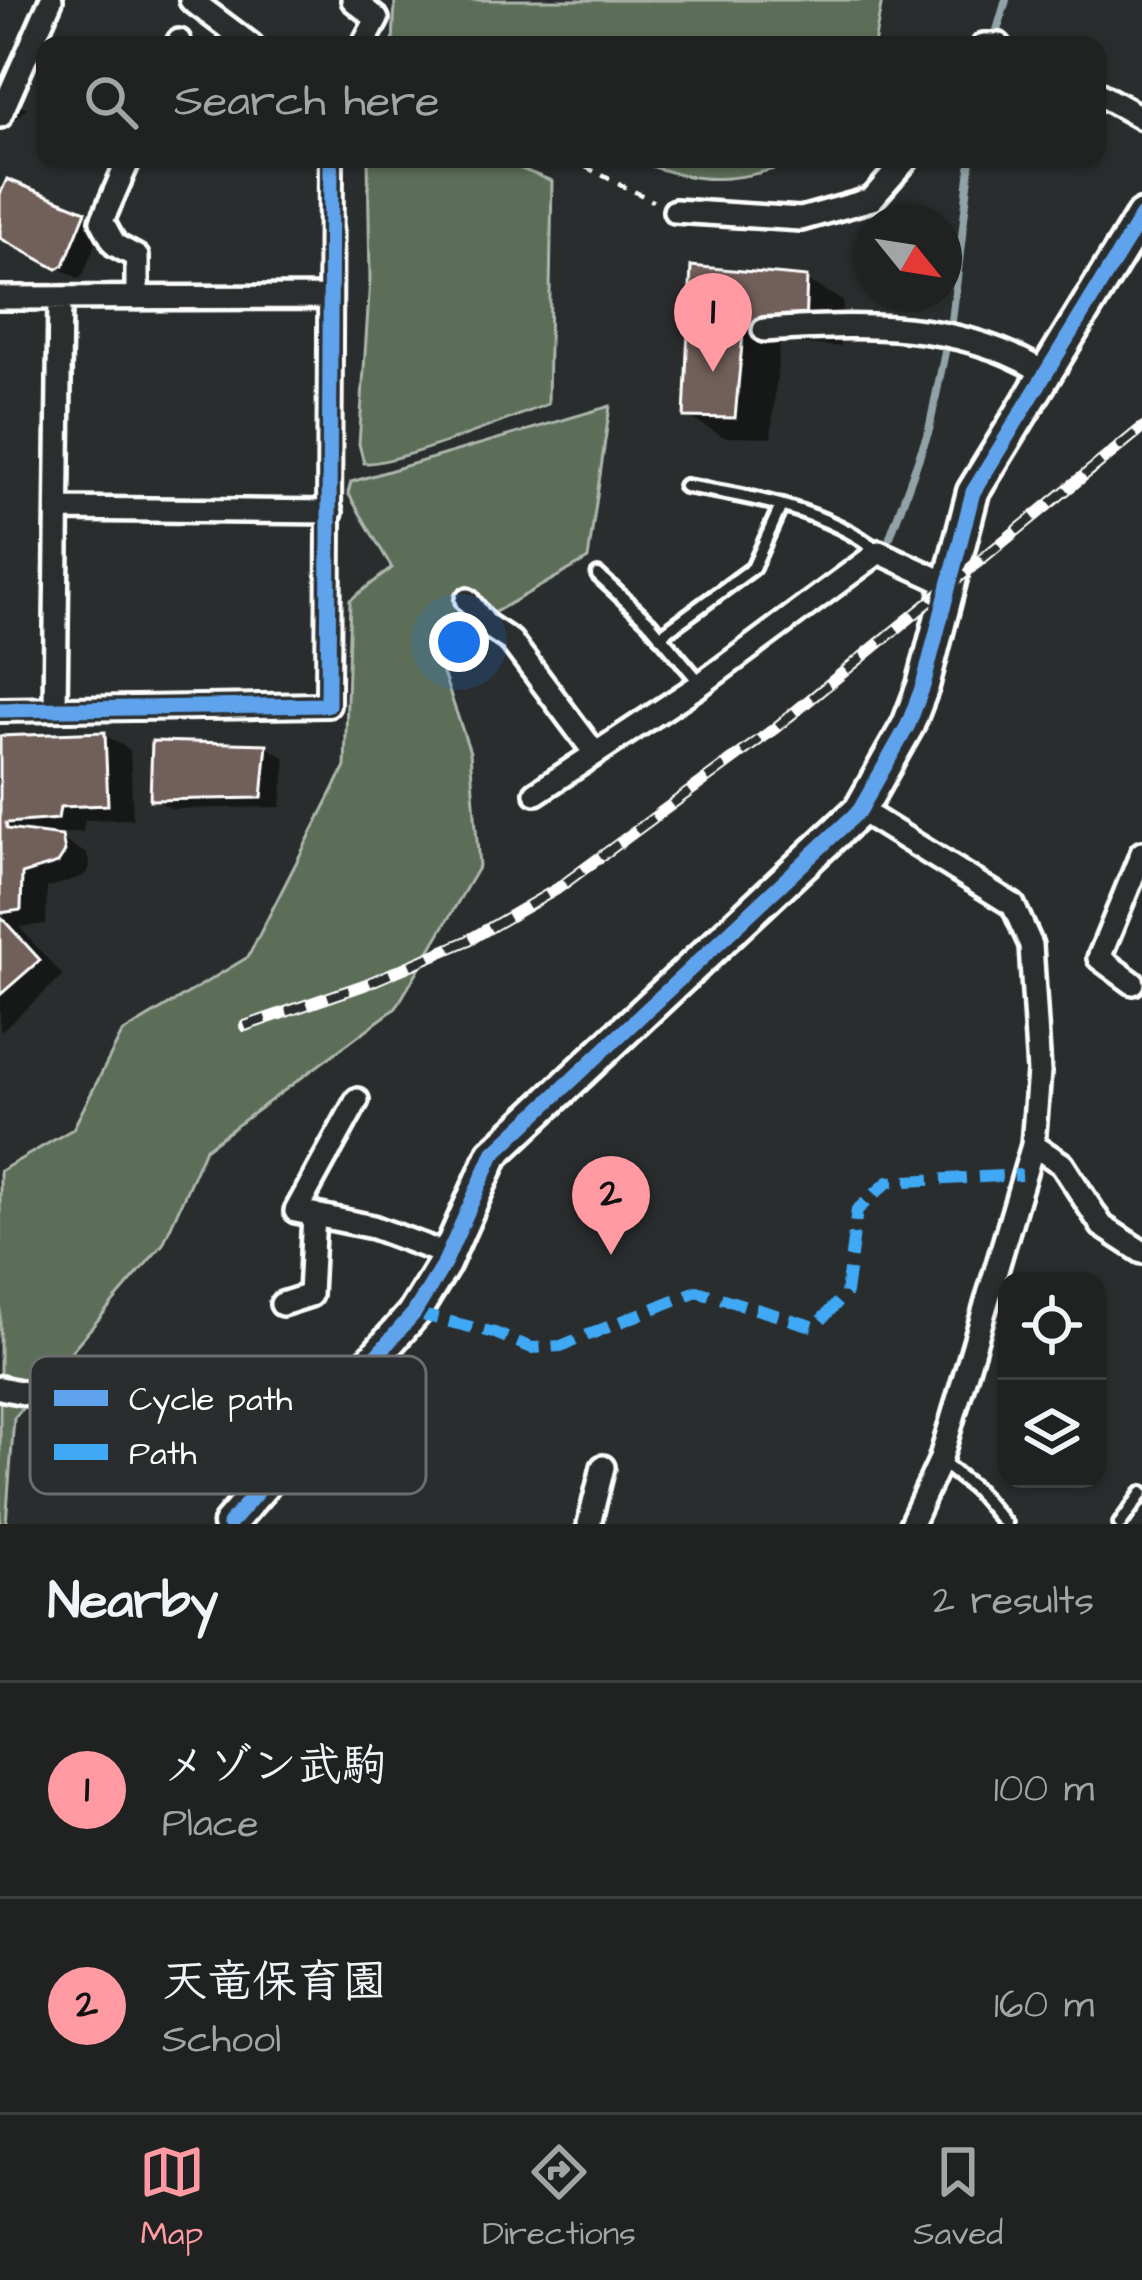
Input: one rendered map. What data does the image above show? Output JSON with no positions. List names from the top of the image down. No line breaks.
{"legend":["Cycle path","Path"],"north":"bottom right","page":{"search":"Search here","pins":["1","2"],"heading":["Nearby","2 results"],"list":[{"mark":"1","name":"メゾン武駒","note":"Place","value":"100 m"},{"mark":"2","name":"天竜保育園","note":"School","value":"160 m"}],"nav":["Map","Directions","Saved"]}}
